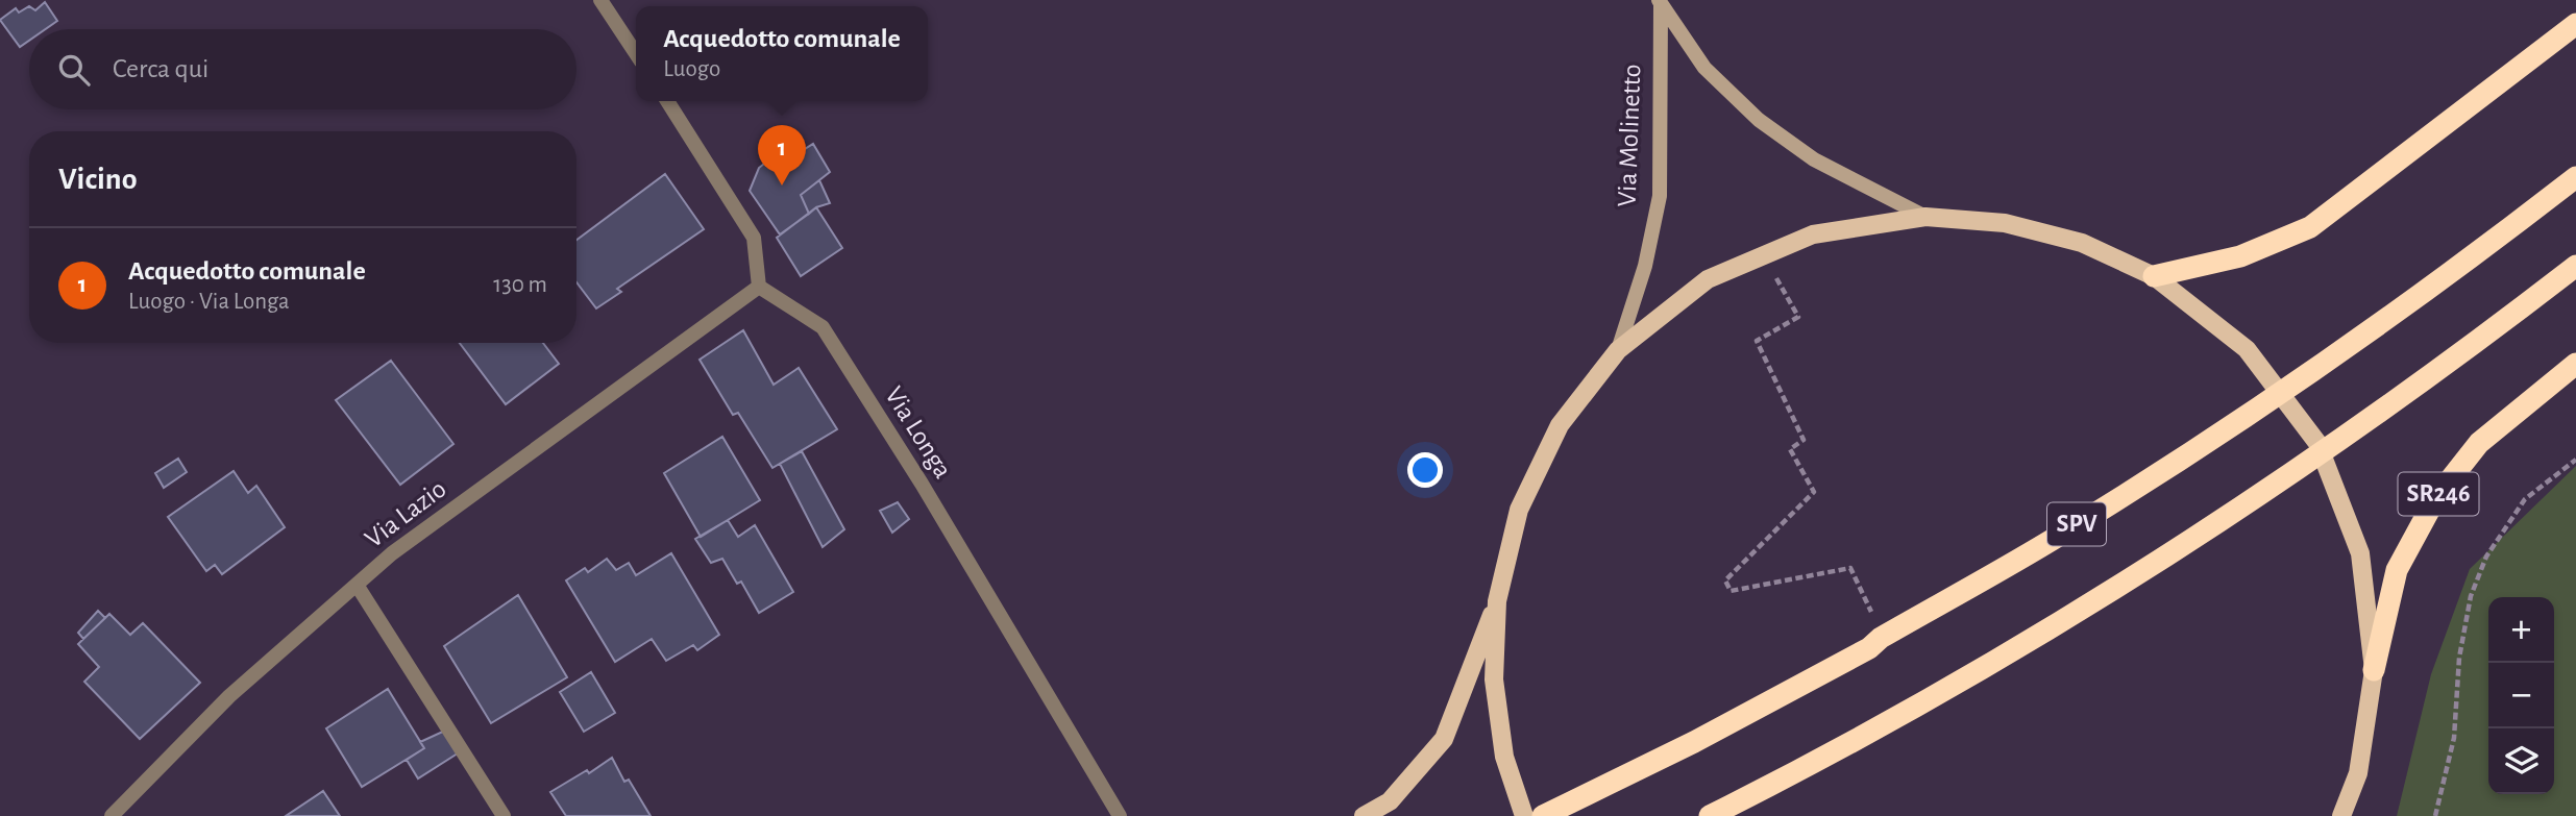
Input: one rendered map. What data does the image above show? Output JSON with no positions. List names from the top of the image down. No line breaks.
{"streets":{"highway":["SR246","SPV"],"main road":["Via Molinetto"],"street":["Via Longa","Via Lazio"]},"crossings":[["Via Molinetto","SR246"],["Via Longa","Via Lazio"]],"page":{"popup":["Acquedotto comunale","Luogo"],"search":"Cerca qui","pins":"1","heading":"Vicino","list":[{"mark":"1","name":"Acquedotto comunale","note":"Luogo · Via Longa","value":"130 m"}],"map_buttons":["+","−"]}}
